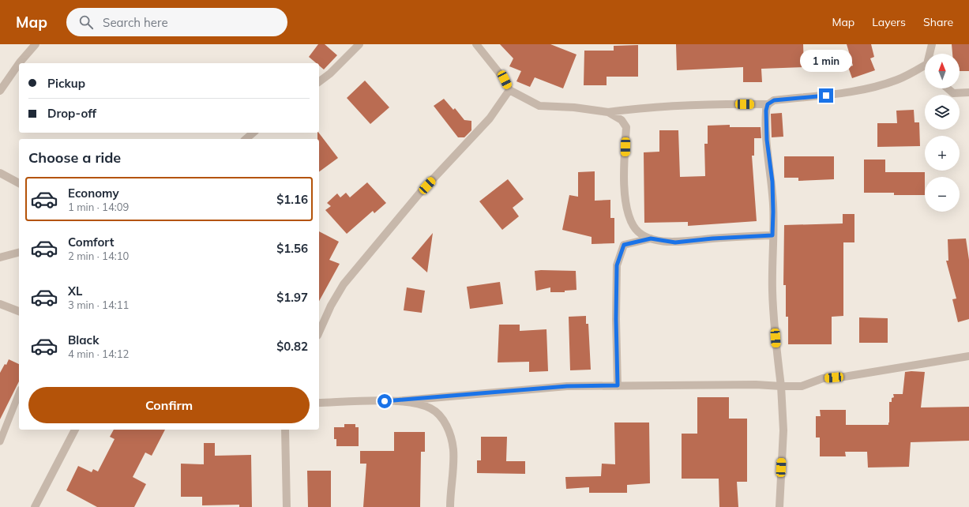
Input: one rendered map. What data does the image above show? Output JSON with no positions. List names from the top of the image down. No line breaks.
{"north":"top","page":{"header":"Map","search":"Search here","nav":["Map","Layers","Share"],"bubble":"1 min","map_buttons":["+","−"],"banner":["Pickup","Drop-off"],"heading":"Choose a ride","list":[{"name":"Economy","note":"1 min · 14:09","value":"$1.16"},{"name":"Comfort","note":"2 min · 14:10","value":"$1.56"},{"name":"XL","note":"3 min · 14:11","value":"$1.97"},{"name":"Black","note":"4 min · 14:12","value":"$0.82"}],"buttons":"Confirm"}}
